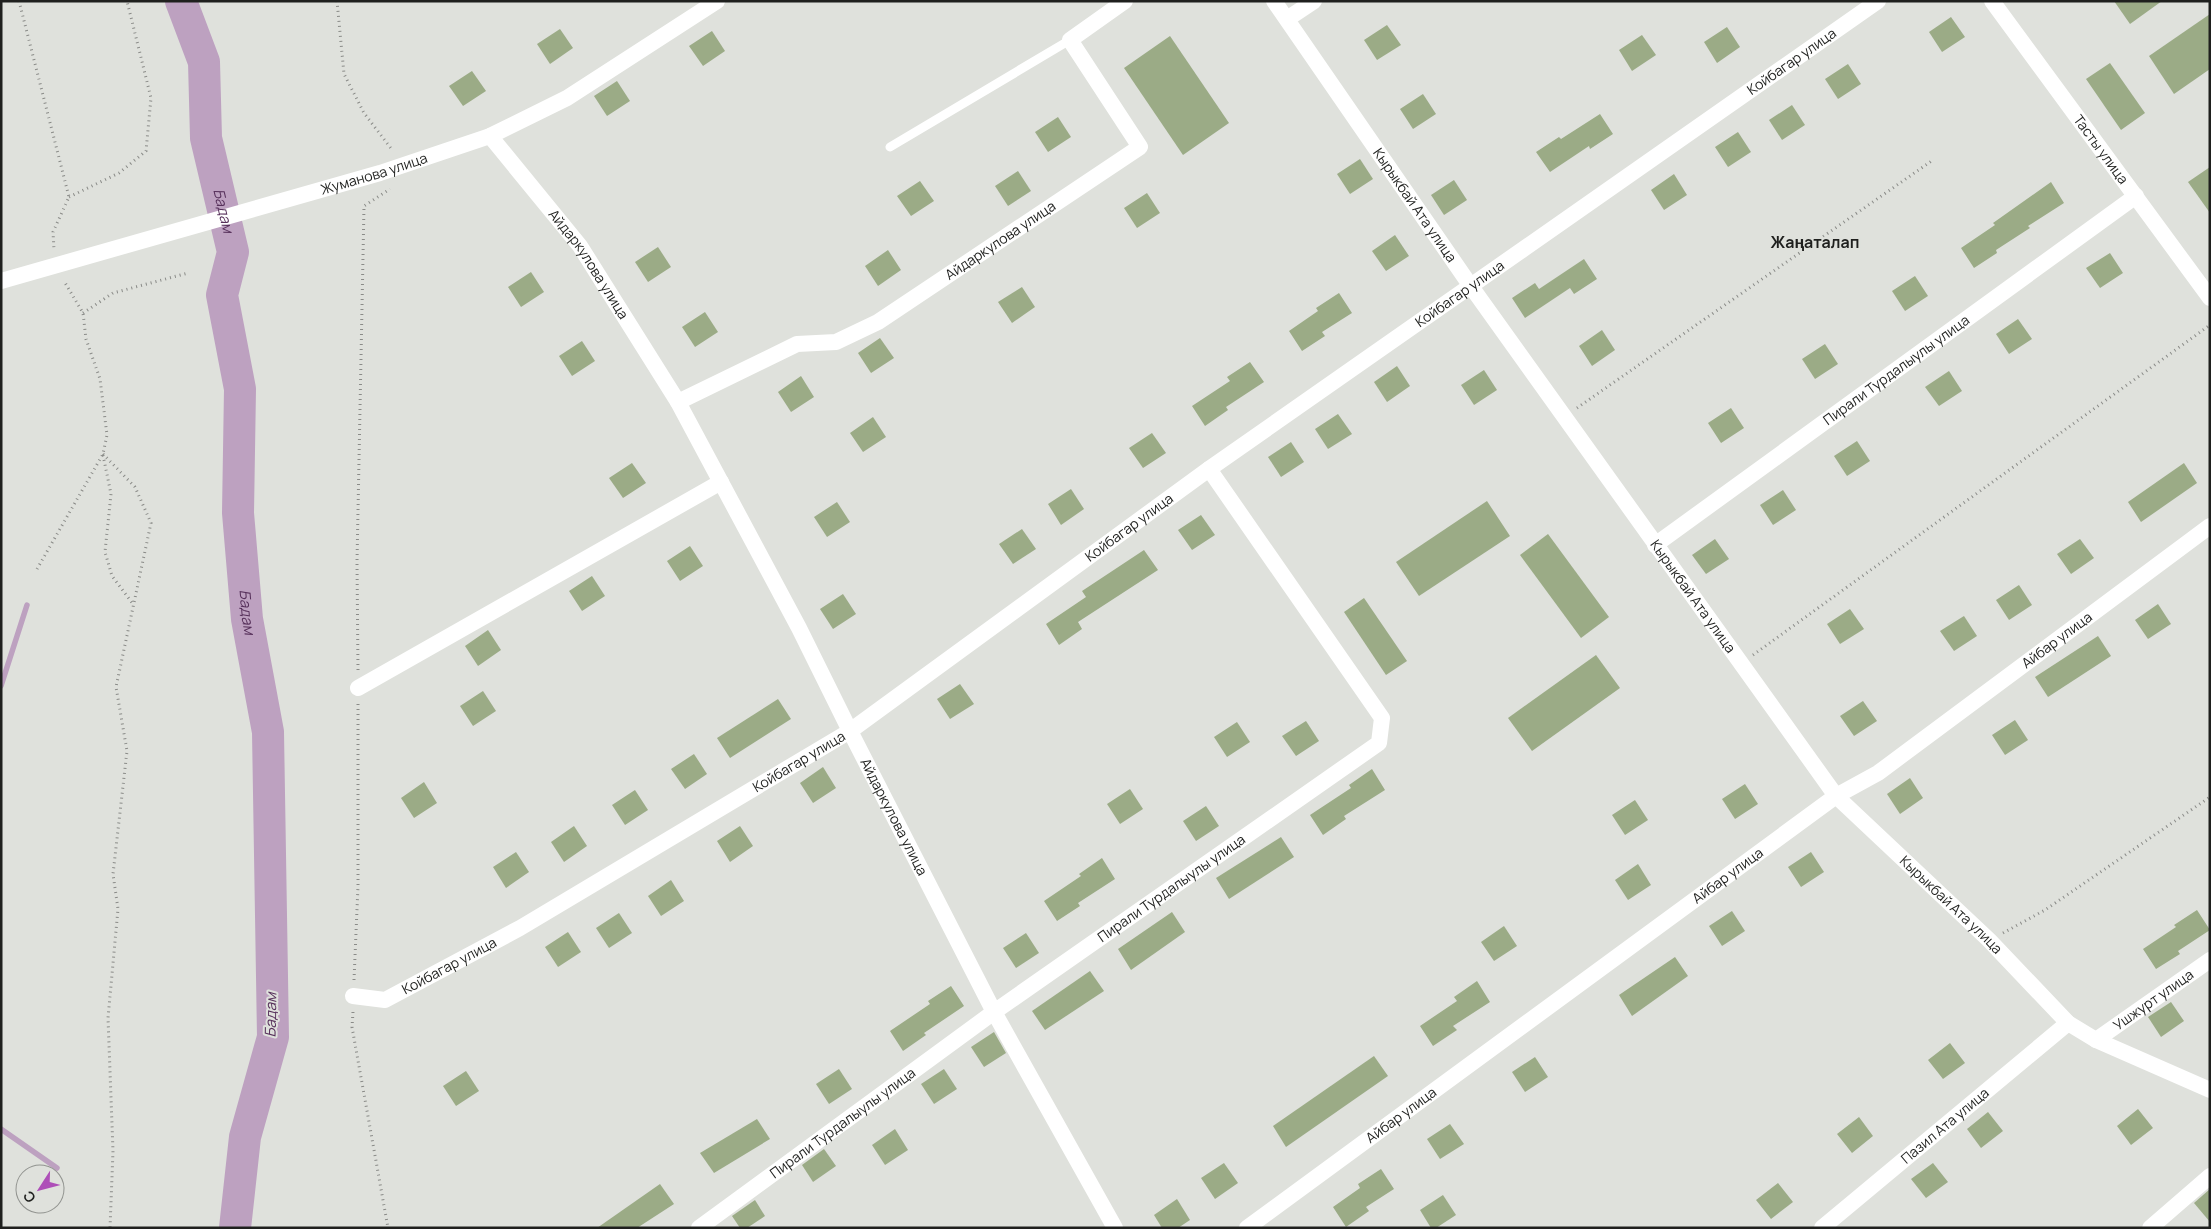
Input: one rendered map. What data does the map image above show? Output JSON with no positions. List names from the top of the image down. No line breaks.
{"streets":{"street":["Койбагар улица","Тасты улица","Жуманова улица","Кырыкбай Ата улица","Айдаркулова улица","Пирали Турдалыулы улица","Айбар улица","Ушжурт улица","Пазил Ата улица"]},"crossings":[["Койбагар улица","Кырыкбай Ата улица"],["Койбагар улица","Айдаркулова улица"],["Койбагар улица","Пирали Турдалыулы улица"],["Тасты улица","Пирали Турдалыулы улица"],["Жуманова улица","Айдаркулова улица"],["Кырыкбай Ата улица","Пирали Турдалыулы улица"],["Кырыкбай Ата улица","Айбар улица"],["Кырыкбай Ата улица","Ушжурт улица"],["Кырыкбай Ата улица","Пазил Ата улица"],["Айдаркулова улица","Пирали Турдалыулы улица"]],"districts":["Жаңаталап"],"water":["Бадам"],"north":"bottom left"}
